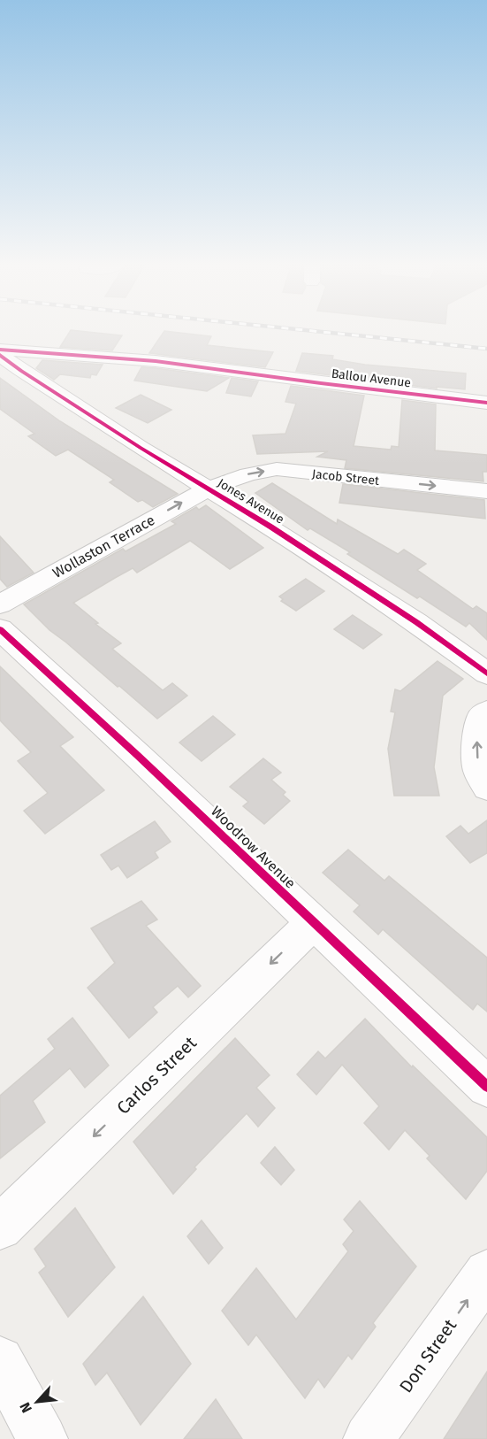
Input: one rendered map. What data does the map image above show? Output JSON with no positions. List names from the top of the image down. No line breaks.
{"streets":{"street":["Ballou Avenue","Jacob Street","Jones Avenue","Wollaston Terrace","Woodrow Avenue","Carlos Street","Don Street"]},"crossings":[["Jacob Street","Jones Avenue"],["Jacob Street","Wollaston Terrace"],["Jones Avenue","Wollaston Terrace"],["Woodrow Avenue","Carlos Street"]],"one_way":["Jacob Street","Wollaston Terrace","Carlos Street","Don Street"],"north":"bottom left"}
